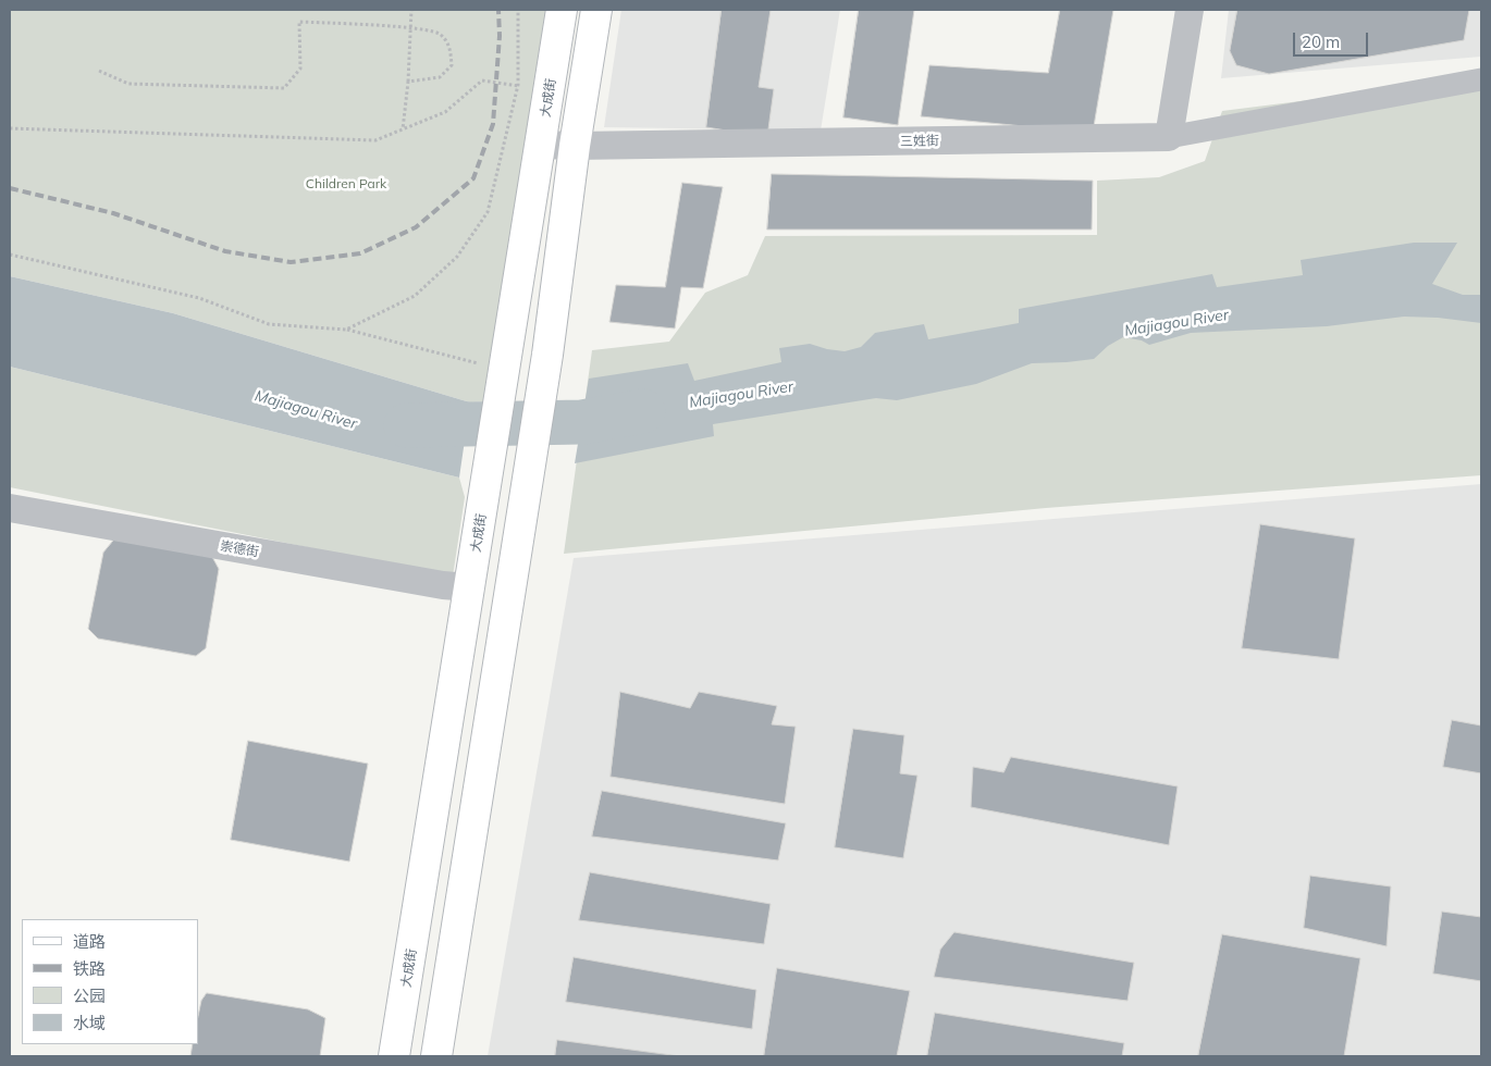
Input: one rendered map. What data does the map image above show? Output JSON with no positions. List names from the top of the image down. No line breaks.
{"streets":{"main road":["大成街"],"street":["三姓街","崇德街"]},"crossings":[["大成街","三姓街"],["大成街","崇德街"]],"water":["Majiagou River"],"parks":["Children Park"],"legend":["道路","铁路","公园","水域"],"scale_bar":"20 m"}
